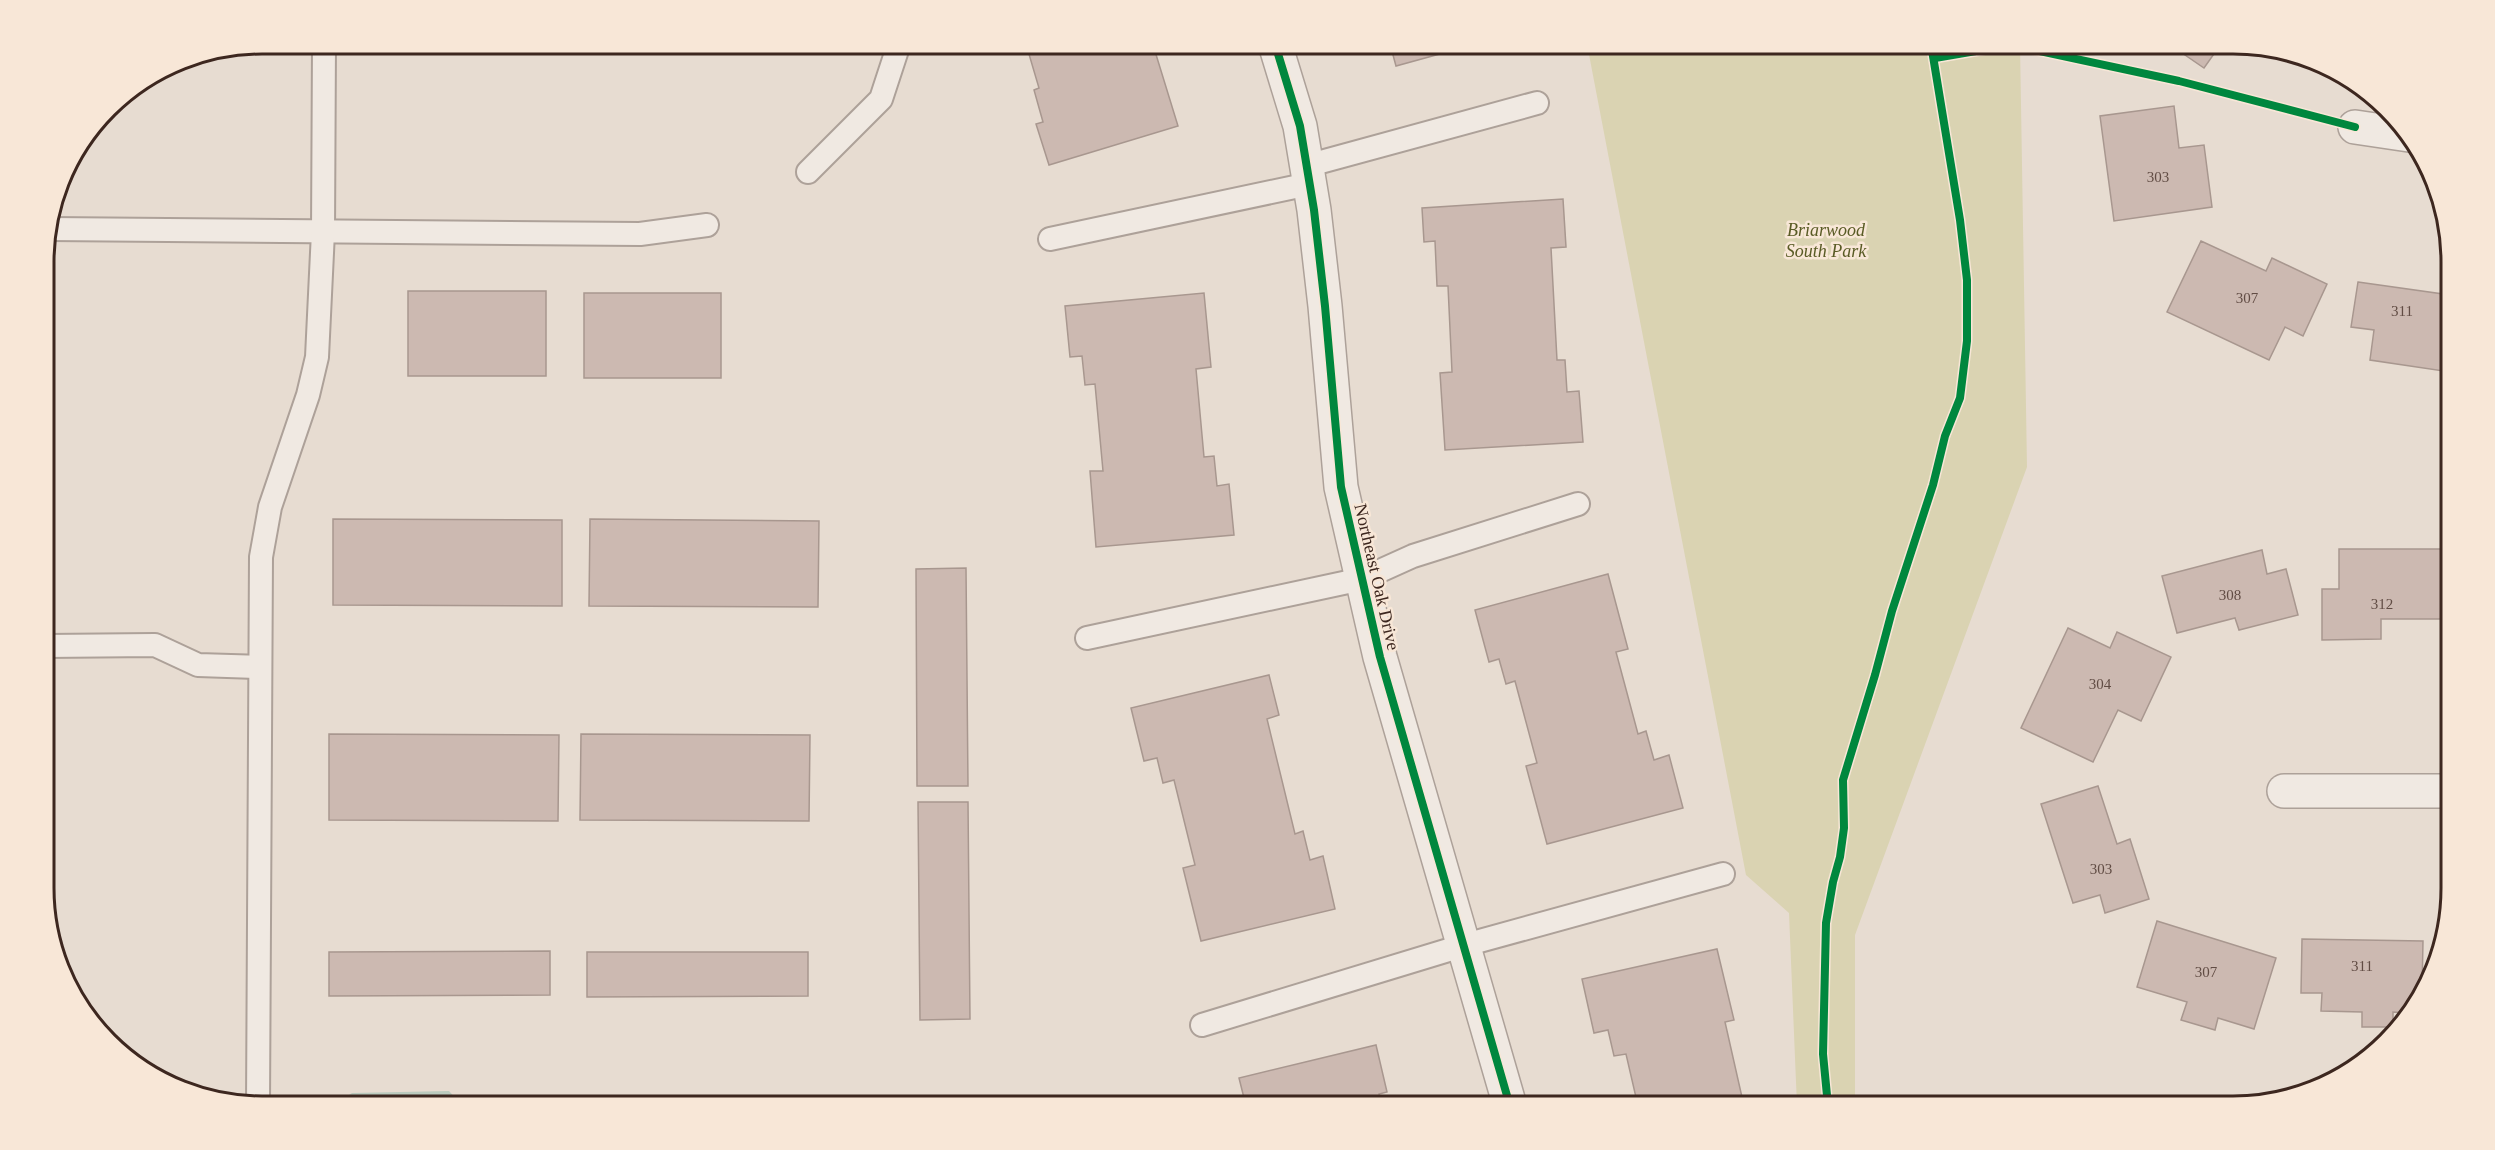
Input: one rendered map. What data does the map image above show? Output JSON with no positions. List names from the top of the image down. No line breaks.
{"streets":{"street":["Northeast Oak Drive"]},"parks":["Briarwood South Park"],"house_numbers":["303","307","311","308","312","304","303","311","307"]}
